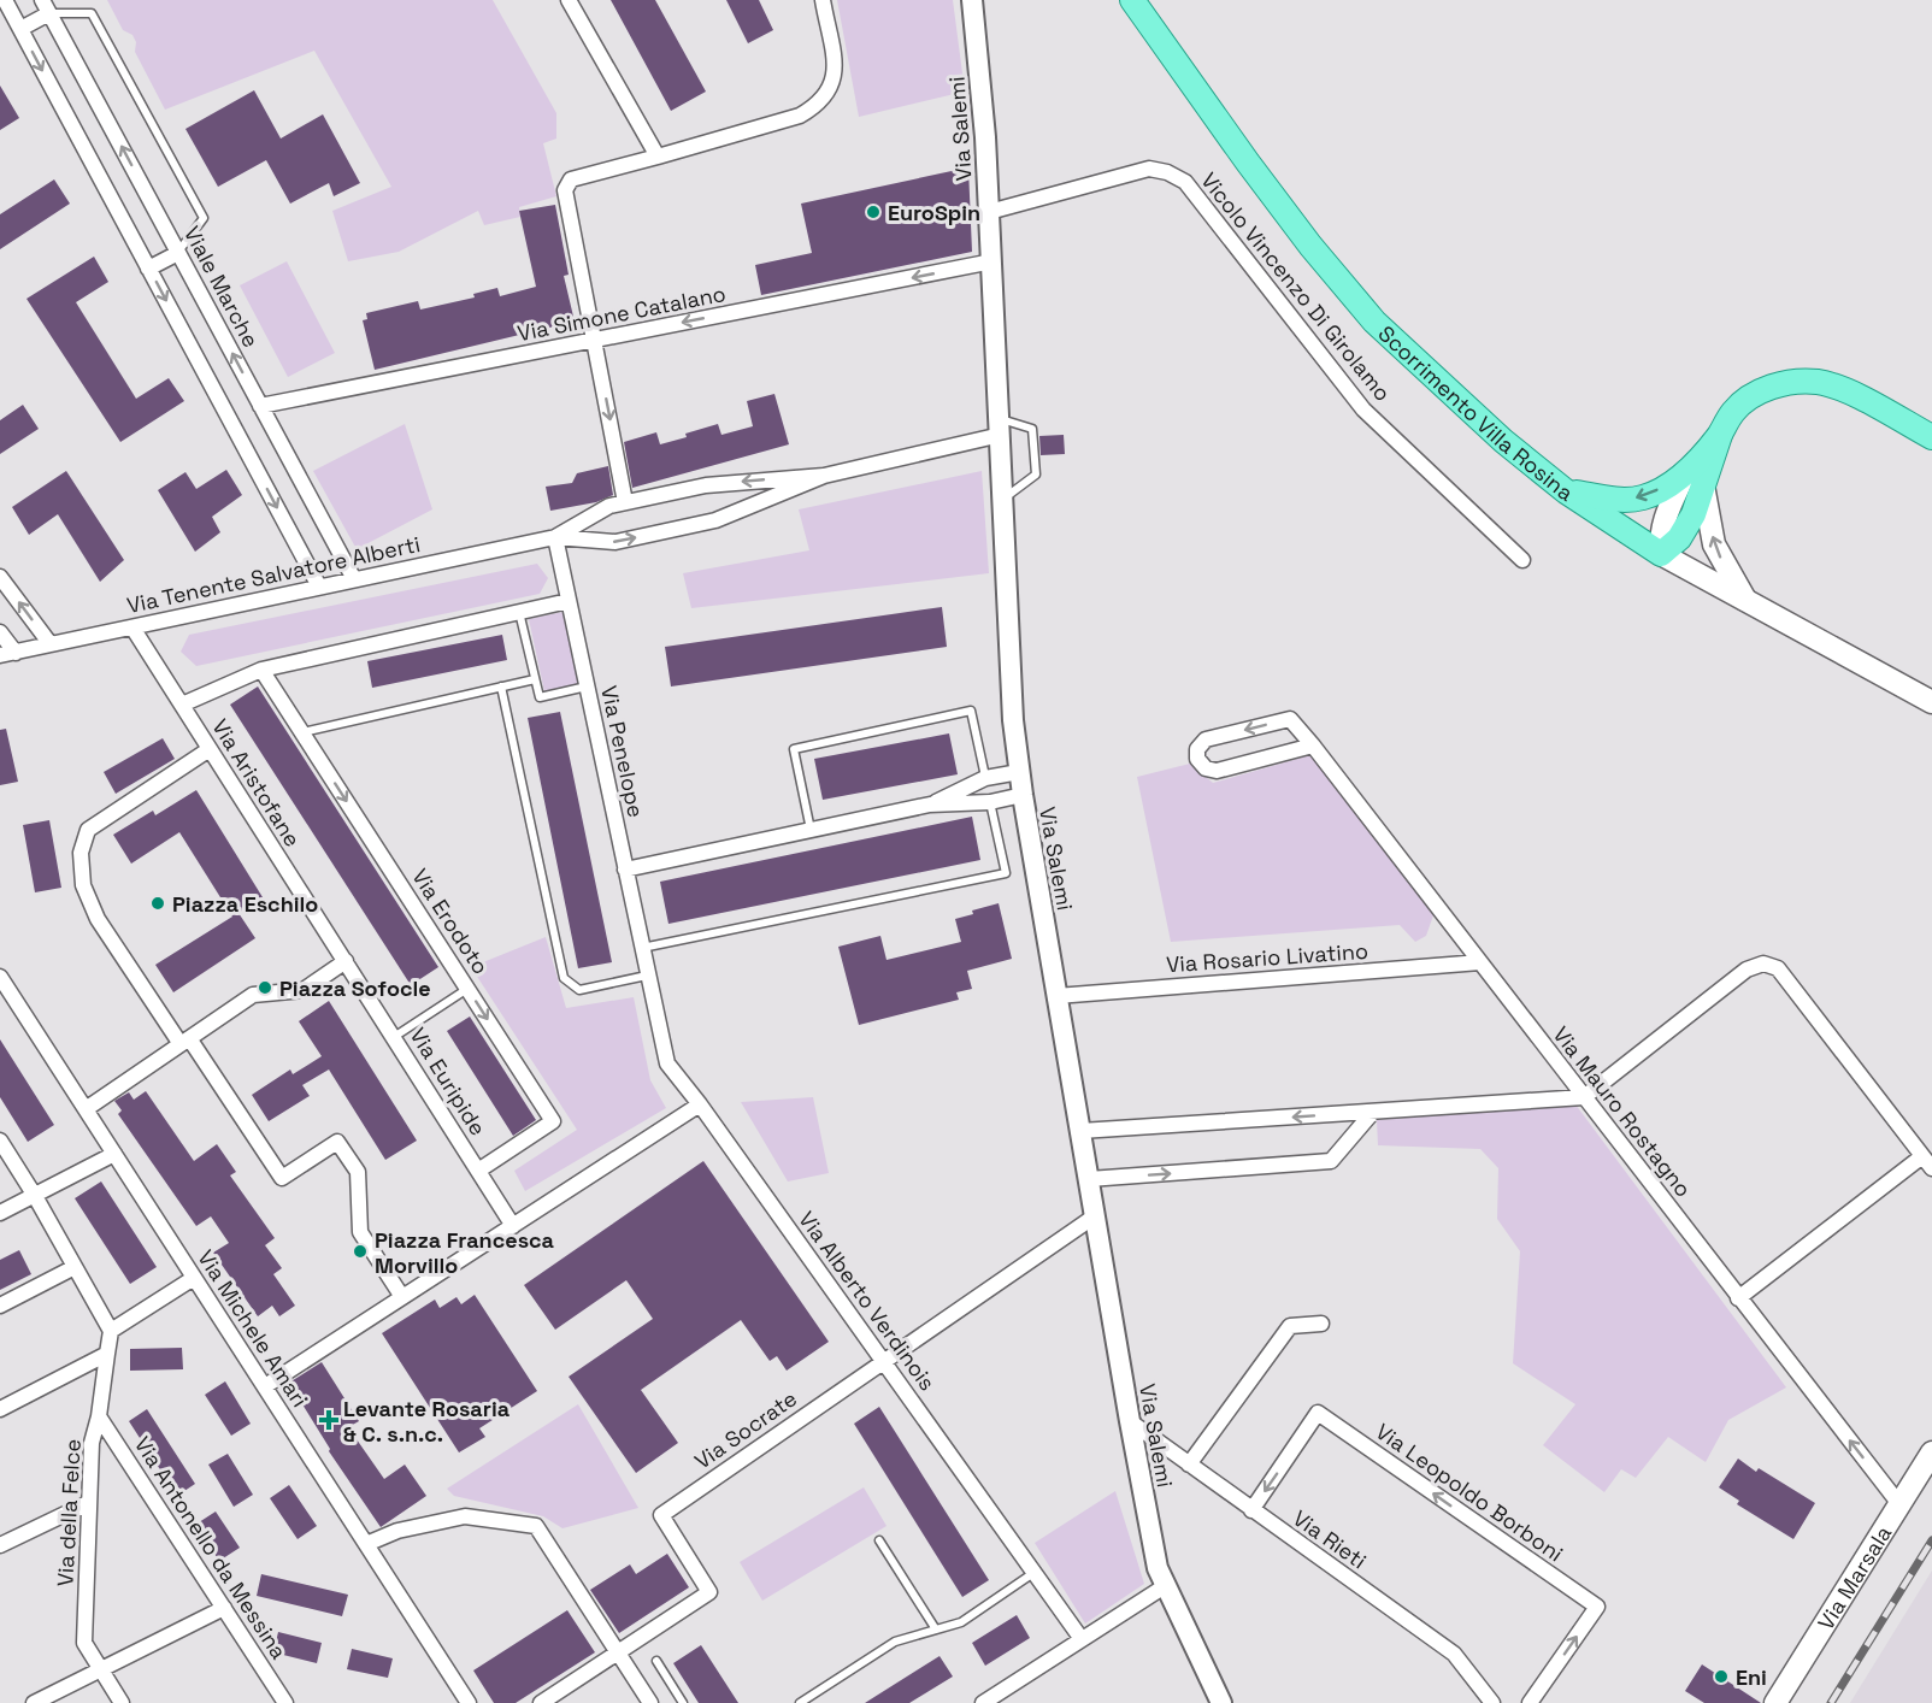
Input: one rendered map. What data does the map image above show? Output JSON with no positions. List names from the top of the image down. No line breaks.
{"streets":{"main road":["Scorrimento Villa Rosina","Via Marsala"],"street":["Via Salemi","Viale Marche","Vicolo Vincenzo Di Girolamo","Via Simone Catalano","Via Tenente Salvatore Alberti","Via Penelope","Via Aristofane","Via Erodoto","Via Rosario Livatino","Via Euripide","Via Mauro Rostagno","Via Alberto Verdinois","Via Michele Amari","Via Socrate","Via Leopoldo Borboni","Via della Felce","Via Rieti","Via Antonello da Messina"]},"crossings":[["Via Salemi","Vicolo Vincenzo Di Girolamo"],["Via Salemi","Via Simone Catalano"],["Via Salemi","Via Tenente Salvatore Alberti"],["Via Salemi","Via Rosario Livatino"],["Via Salemi","Via Socrate"],["Via Salemi","Via Rieti"],["Viale Marche","Via Simone Catalano"],["Viale Marche","Via Tenente Salvatore Alberti"],["Via Tenente Salvatore Alberti","Via Penelope"],["Via Tenente Salvatore Alberti","Via Aristofane"],["Via Penelope","Via Alberto Verdinois"],["Via Aristofane","Via Euripide"],["Via Erodoto","Via Euripide"],["Via Rosario Livatino","Via Mauro Rostagno"],["Via Mauro Rostagno","Via Marsala"],["Via Alberto Verdinois","Via Socrate"],["Via Leopoldo Borboni","Via Rieti"],["Via della Felce","Via Antonello da Messina"]],"one_way":["Via Simone Catalano","Via Erodoto"],"places":{"other":["EuroSpin","Piazza Eschilo","Piazza Sofocle","Piazza Francesca Morvillo","Eni"],"health":["Levante Rosaria & C. s.n.c."]}}
